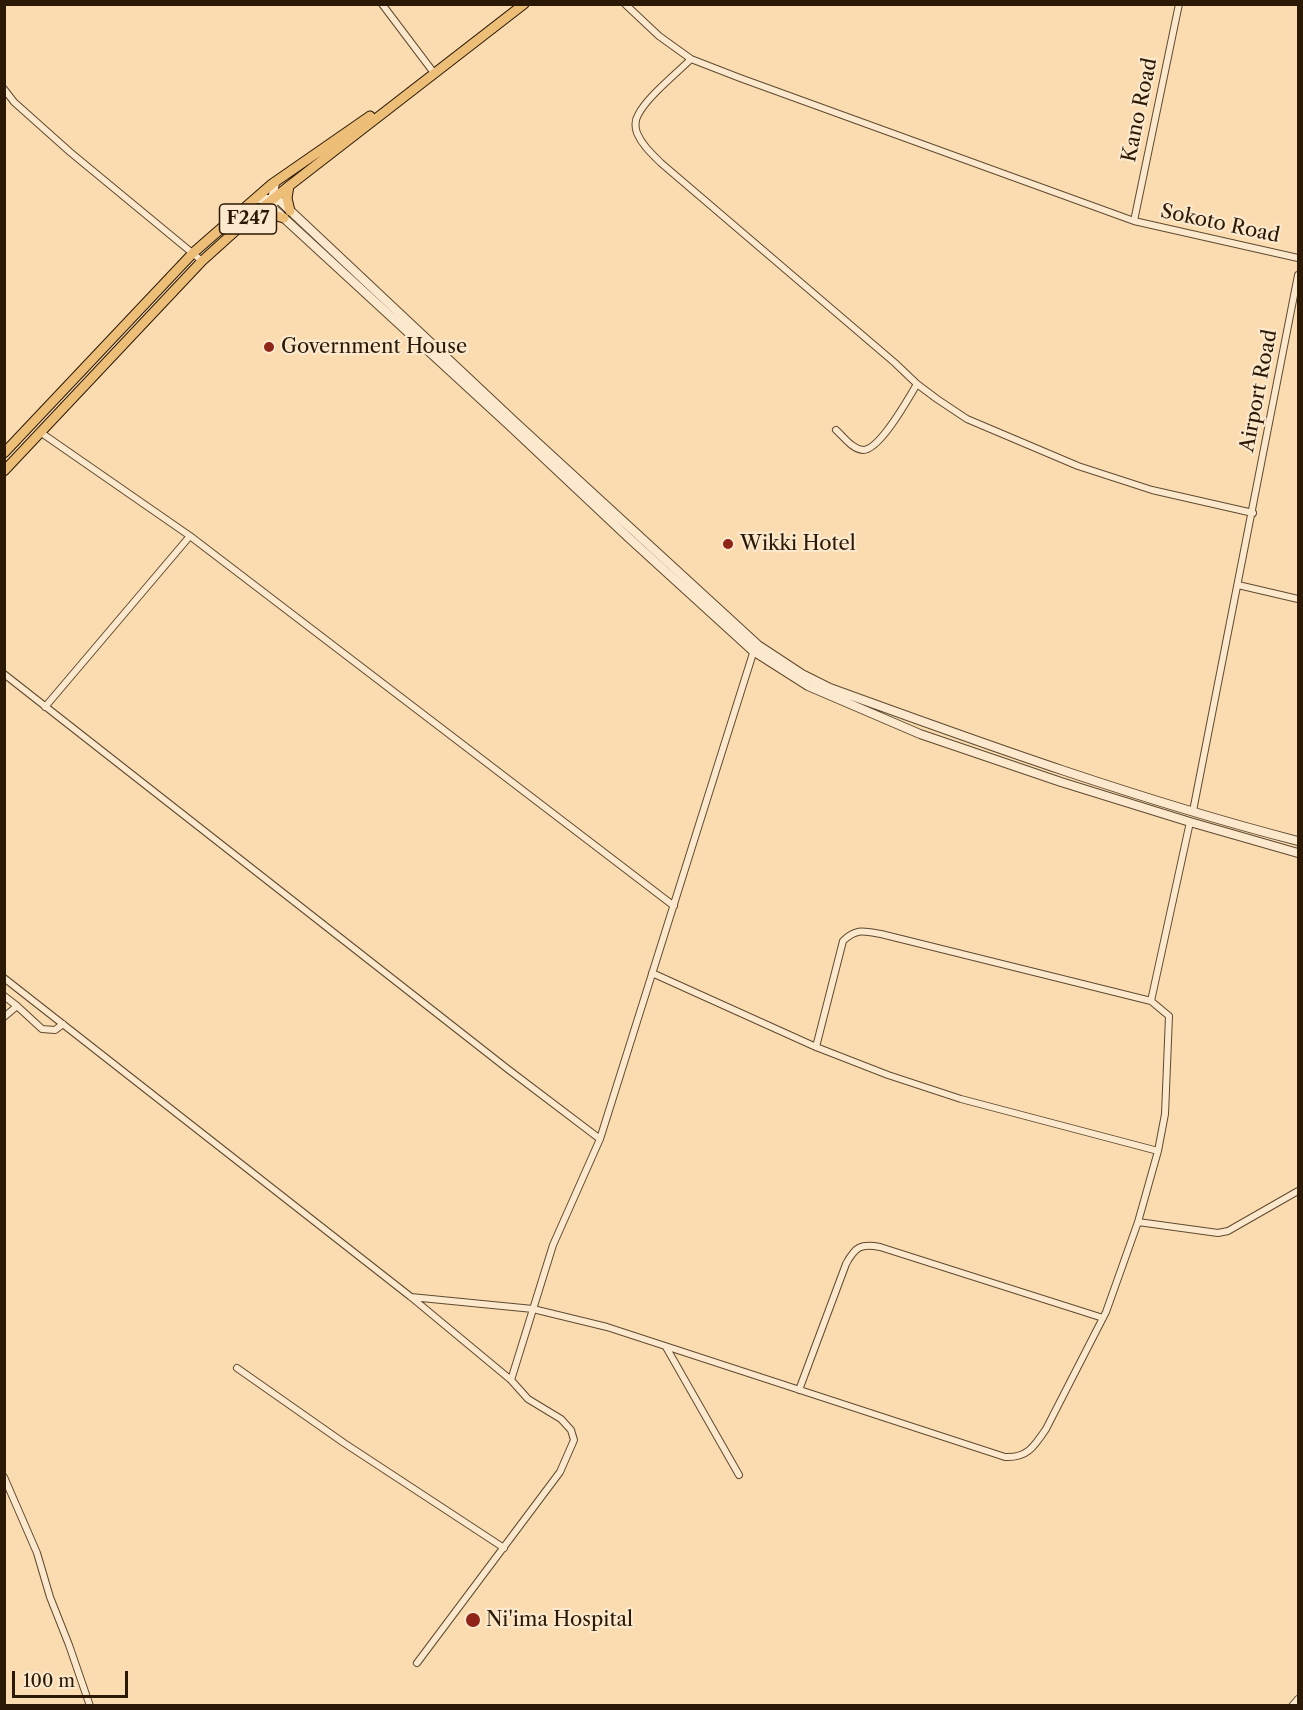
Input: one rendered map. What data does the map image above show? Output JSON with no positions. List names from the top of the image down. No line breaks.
{"streets":{"main road":["F247"],"street":["Kano Road","Sokoto Road","Airport Road"]},"crossings":[["Kano Road","Sokoto Road"]],"places":["Government House","Wikki Hotel","Ni'ima Hospital"],"scale_bar":"100 m"}
